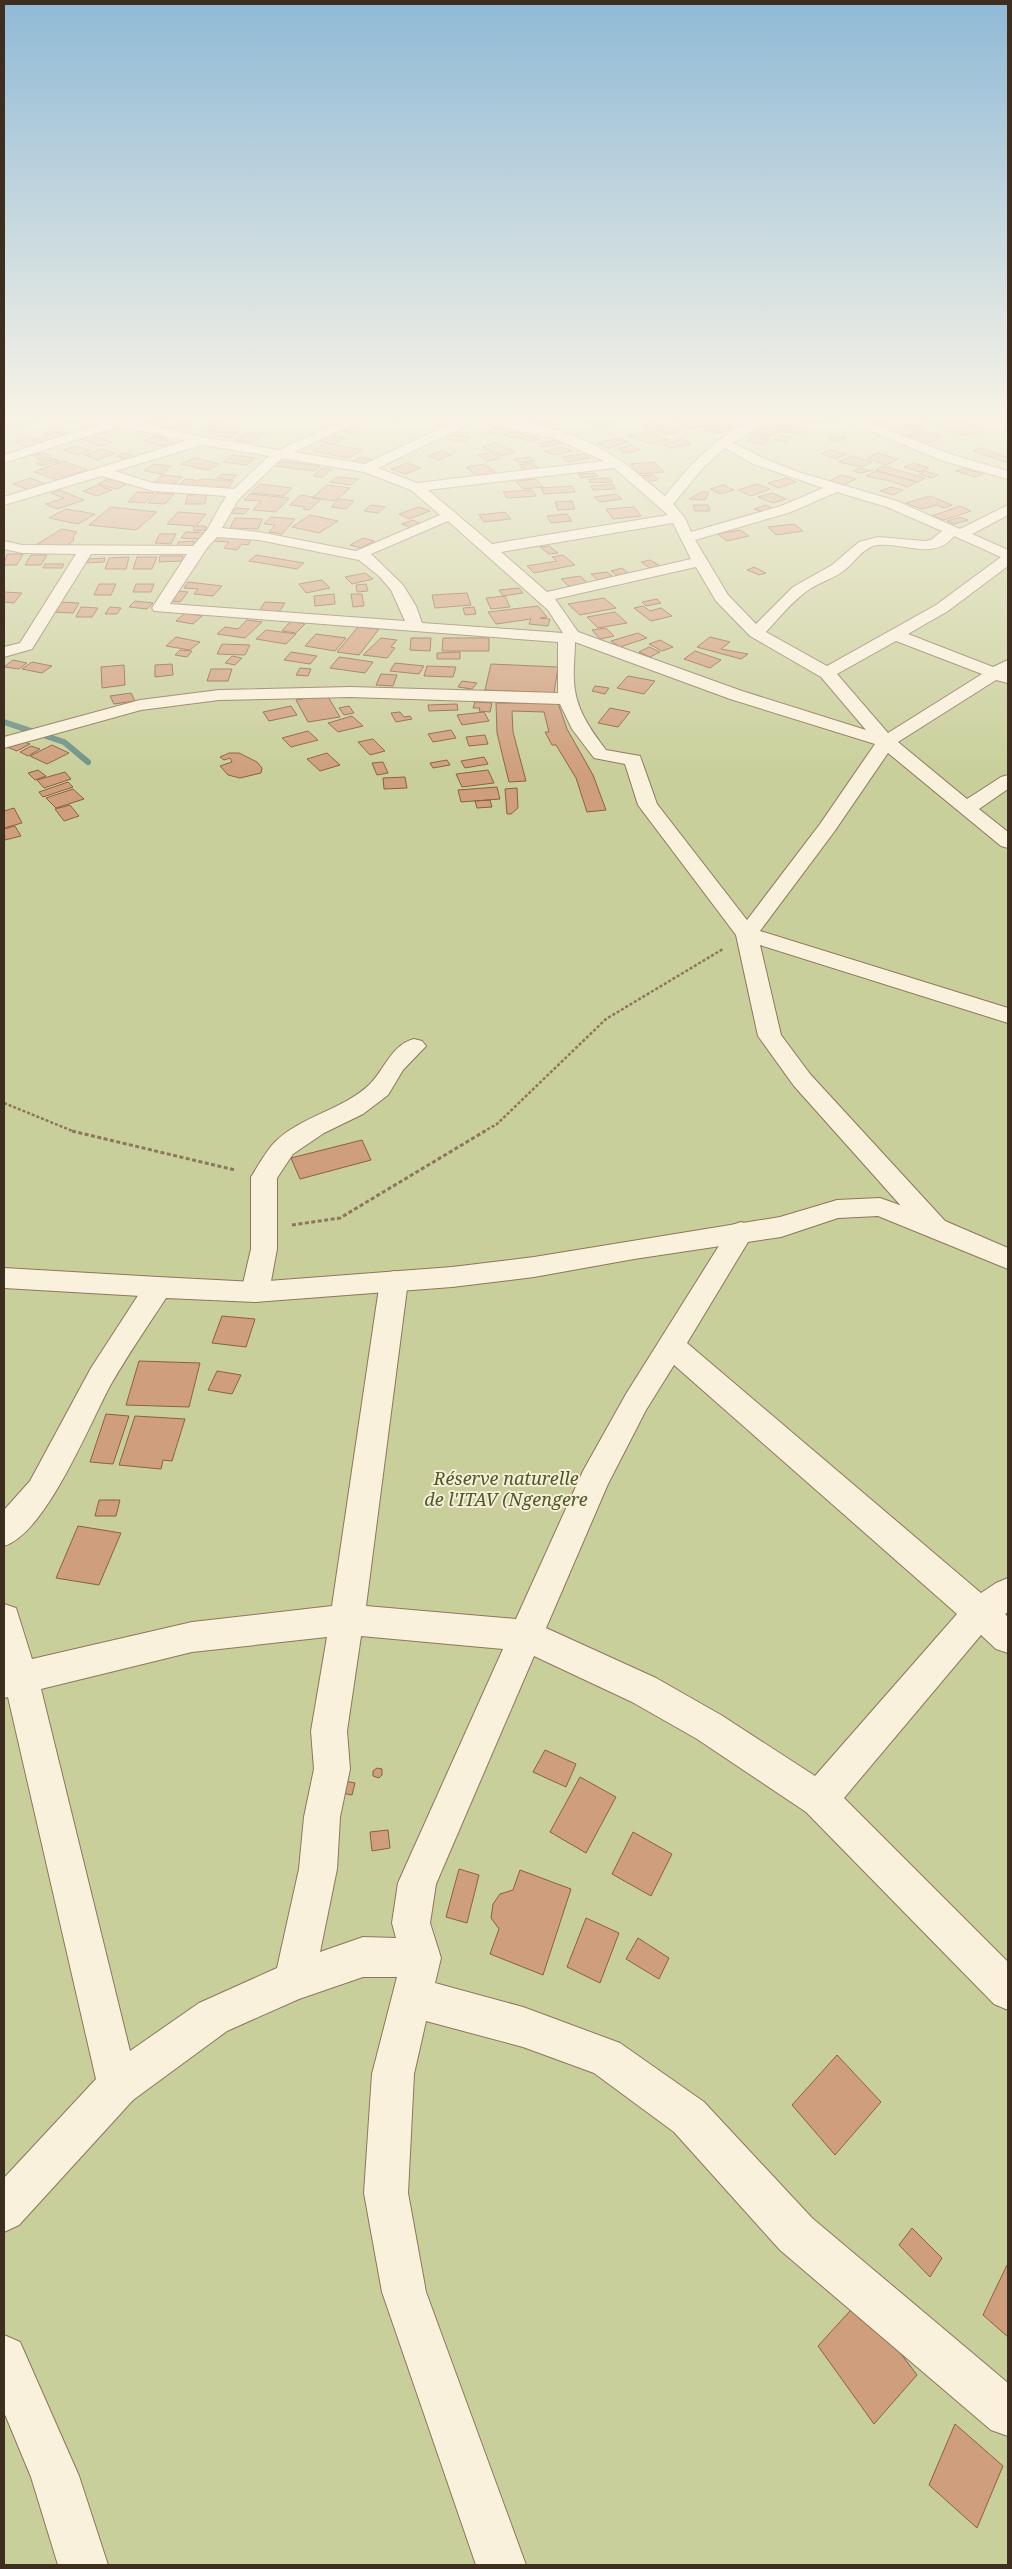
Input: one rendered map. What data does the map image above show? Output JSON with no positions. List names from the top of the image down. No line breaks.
{"parks":["Réserve naturelle de l'ITAV (Ngengere"]}
